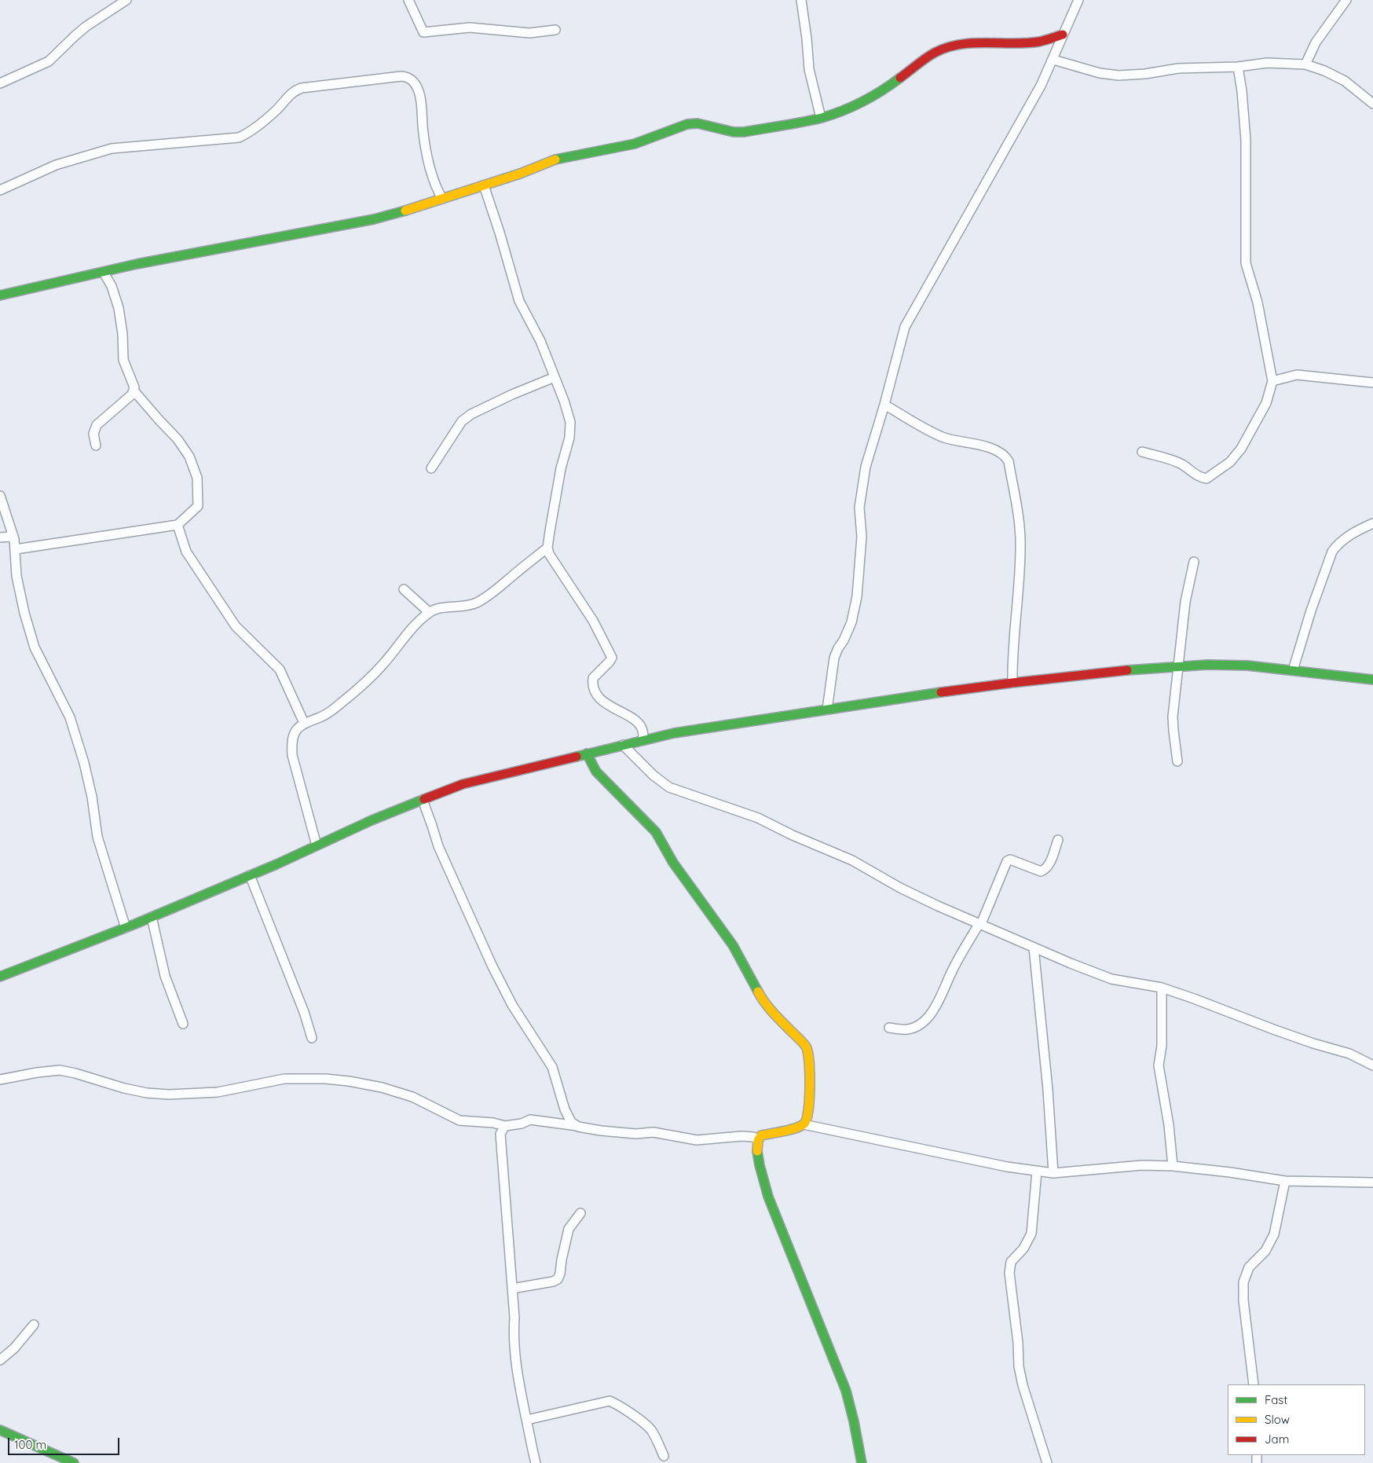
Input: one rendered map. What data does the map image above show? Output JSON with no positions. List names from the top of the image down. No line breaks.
{"legend":["Fast","Slow","Jam"],"scale_bar":"100 m"}
